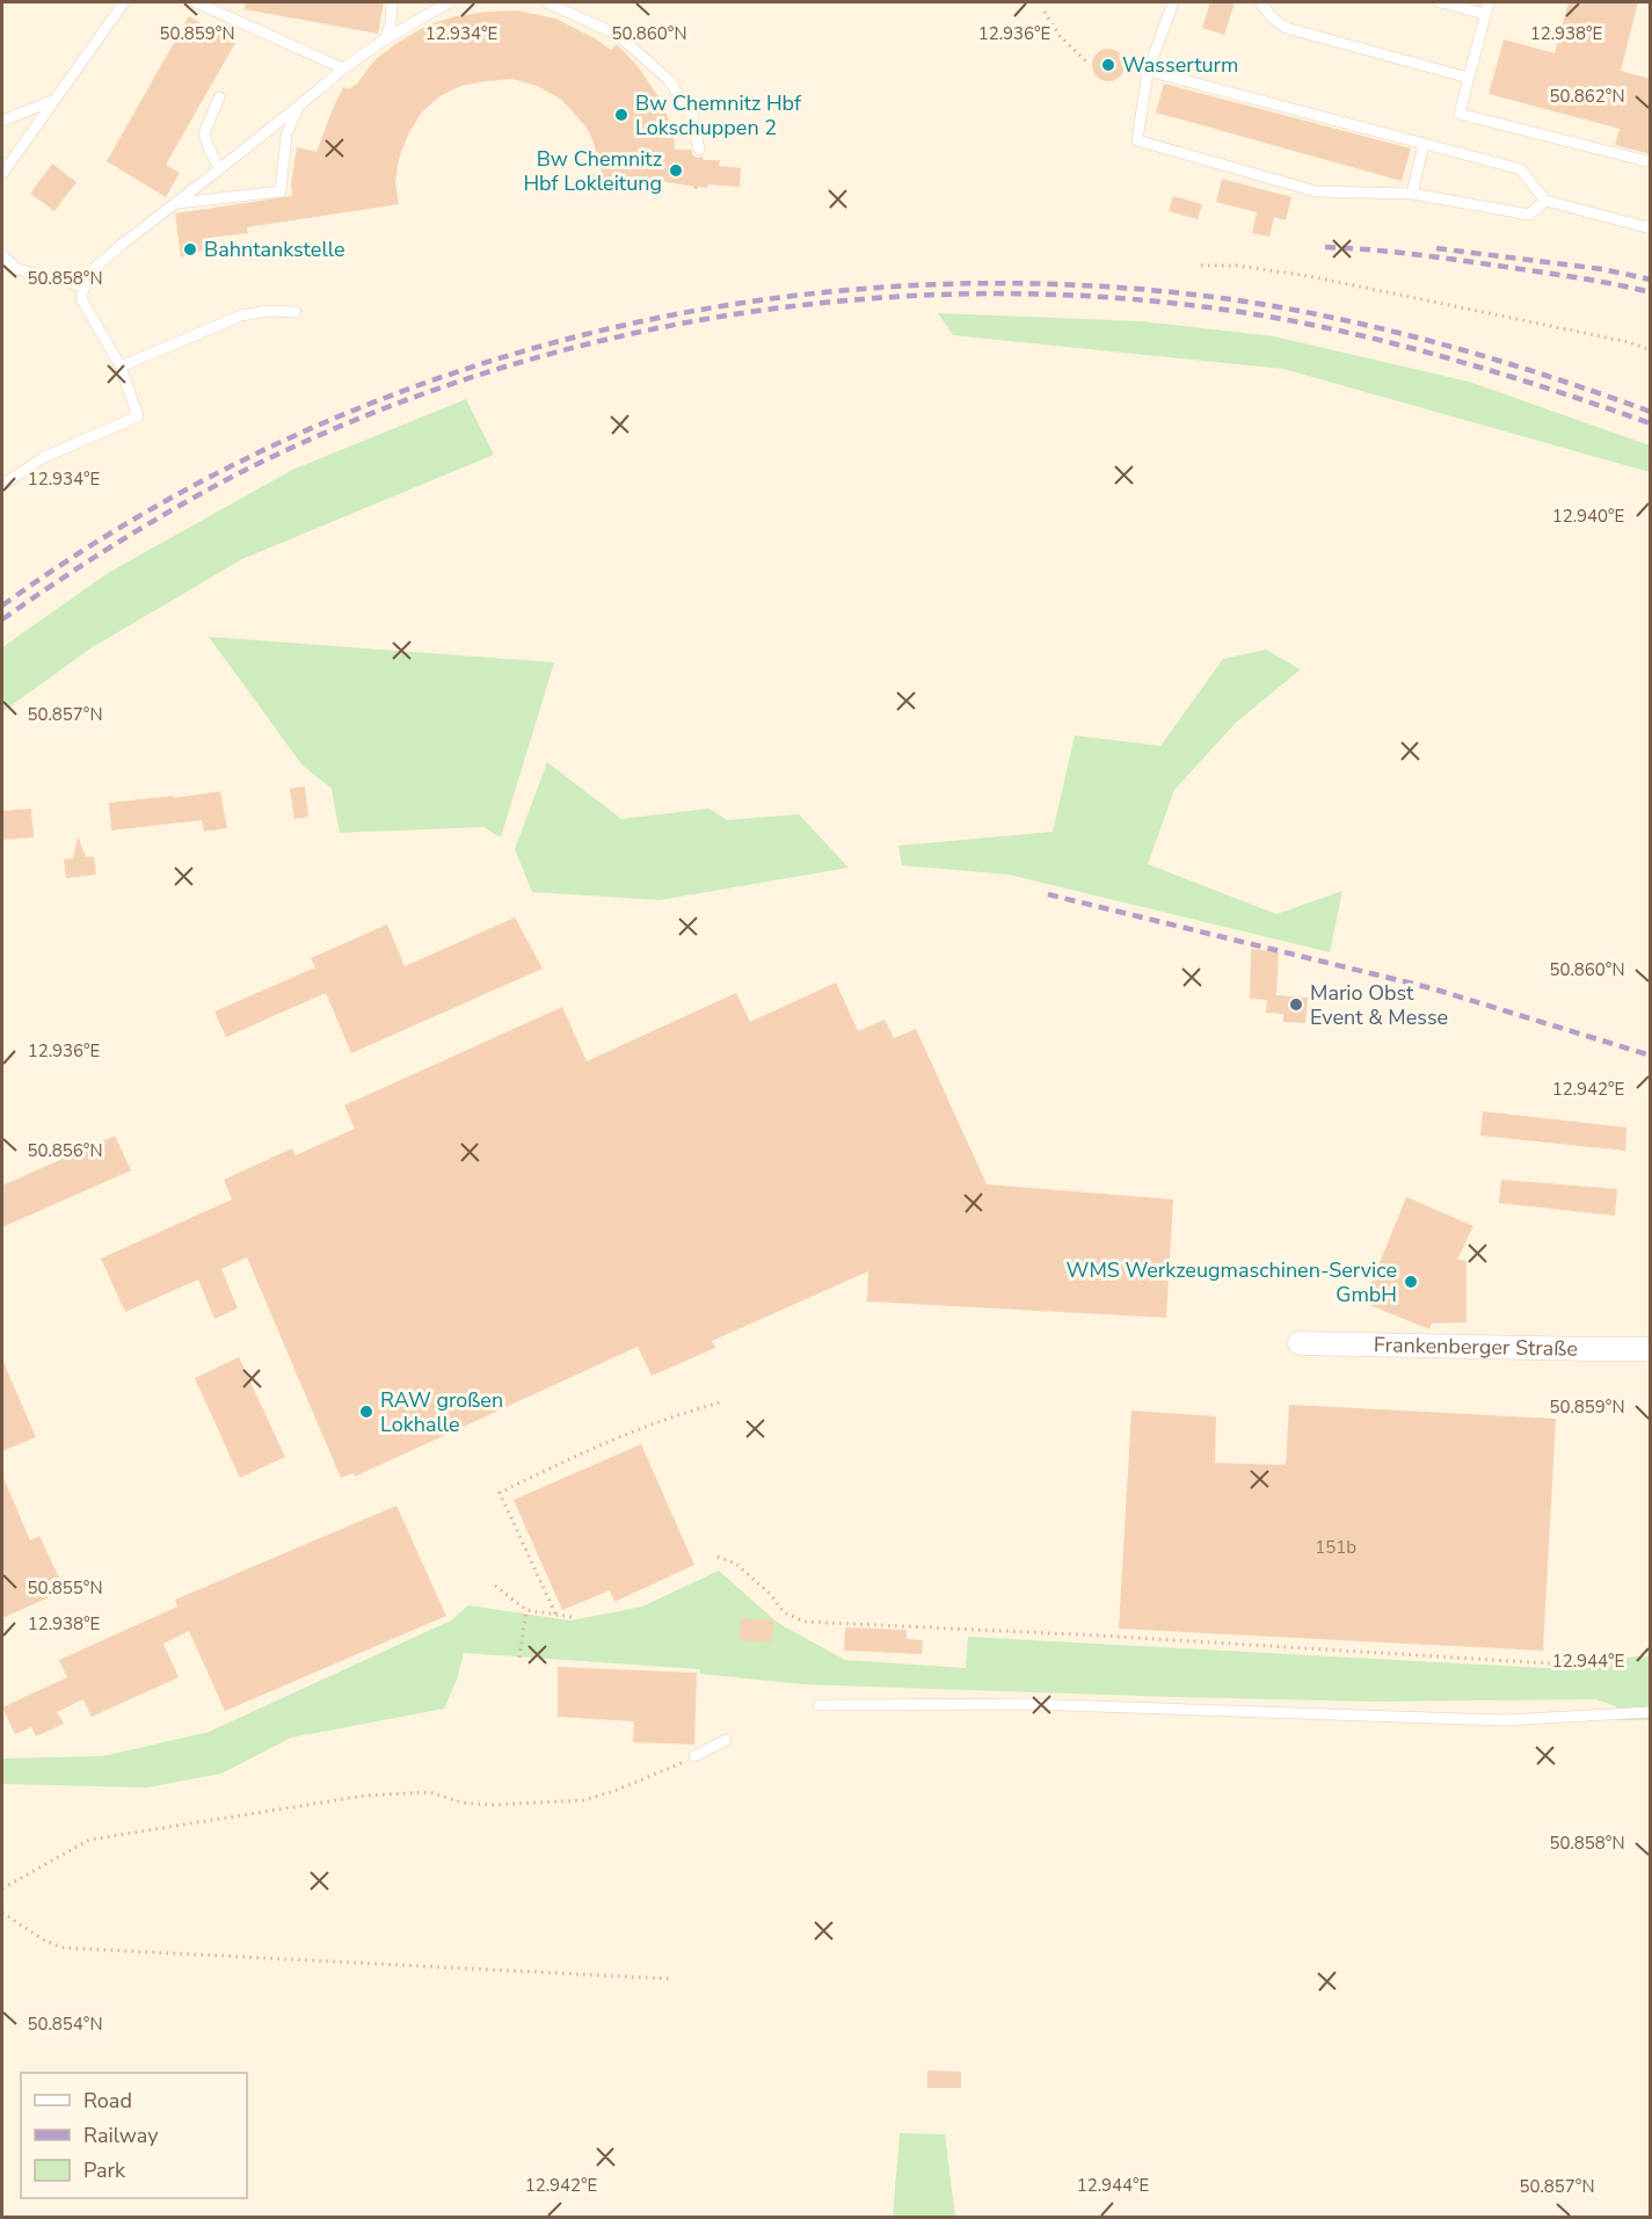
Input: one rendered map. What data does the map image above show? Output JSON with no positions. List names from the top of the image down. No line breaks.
{"streets":{"street":["Frankenberger Straße"]},"places":["Wasserturm","Bw Chemnitz Hbf Lokschuppen 2","Bw Chemnitz Hbf Lokleitung","Bahntankstelle","Mario Obst Event & Messe","WMS Werkzeugmaschinen-Service GmbH","RAW großen Lokhalle"],"house_numbers":["151b"],"legend":["Road","Railway","Park"],"coordinates":["50.859°N","50.860°N","12.934°E","12.936°E","12.938°E","50.862°N","50.858°N","12.940°E","50.857°N","12.942°E","50.856°N","50.855°N","12.944°E","50.854°N"]}
